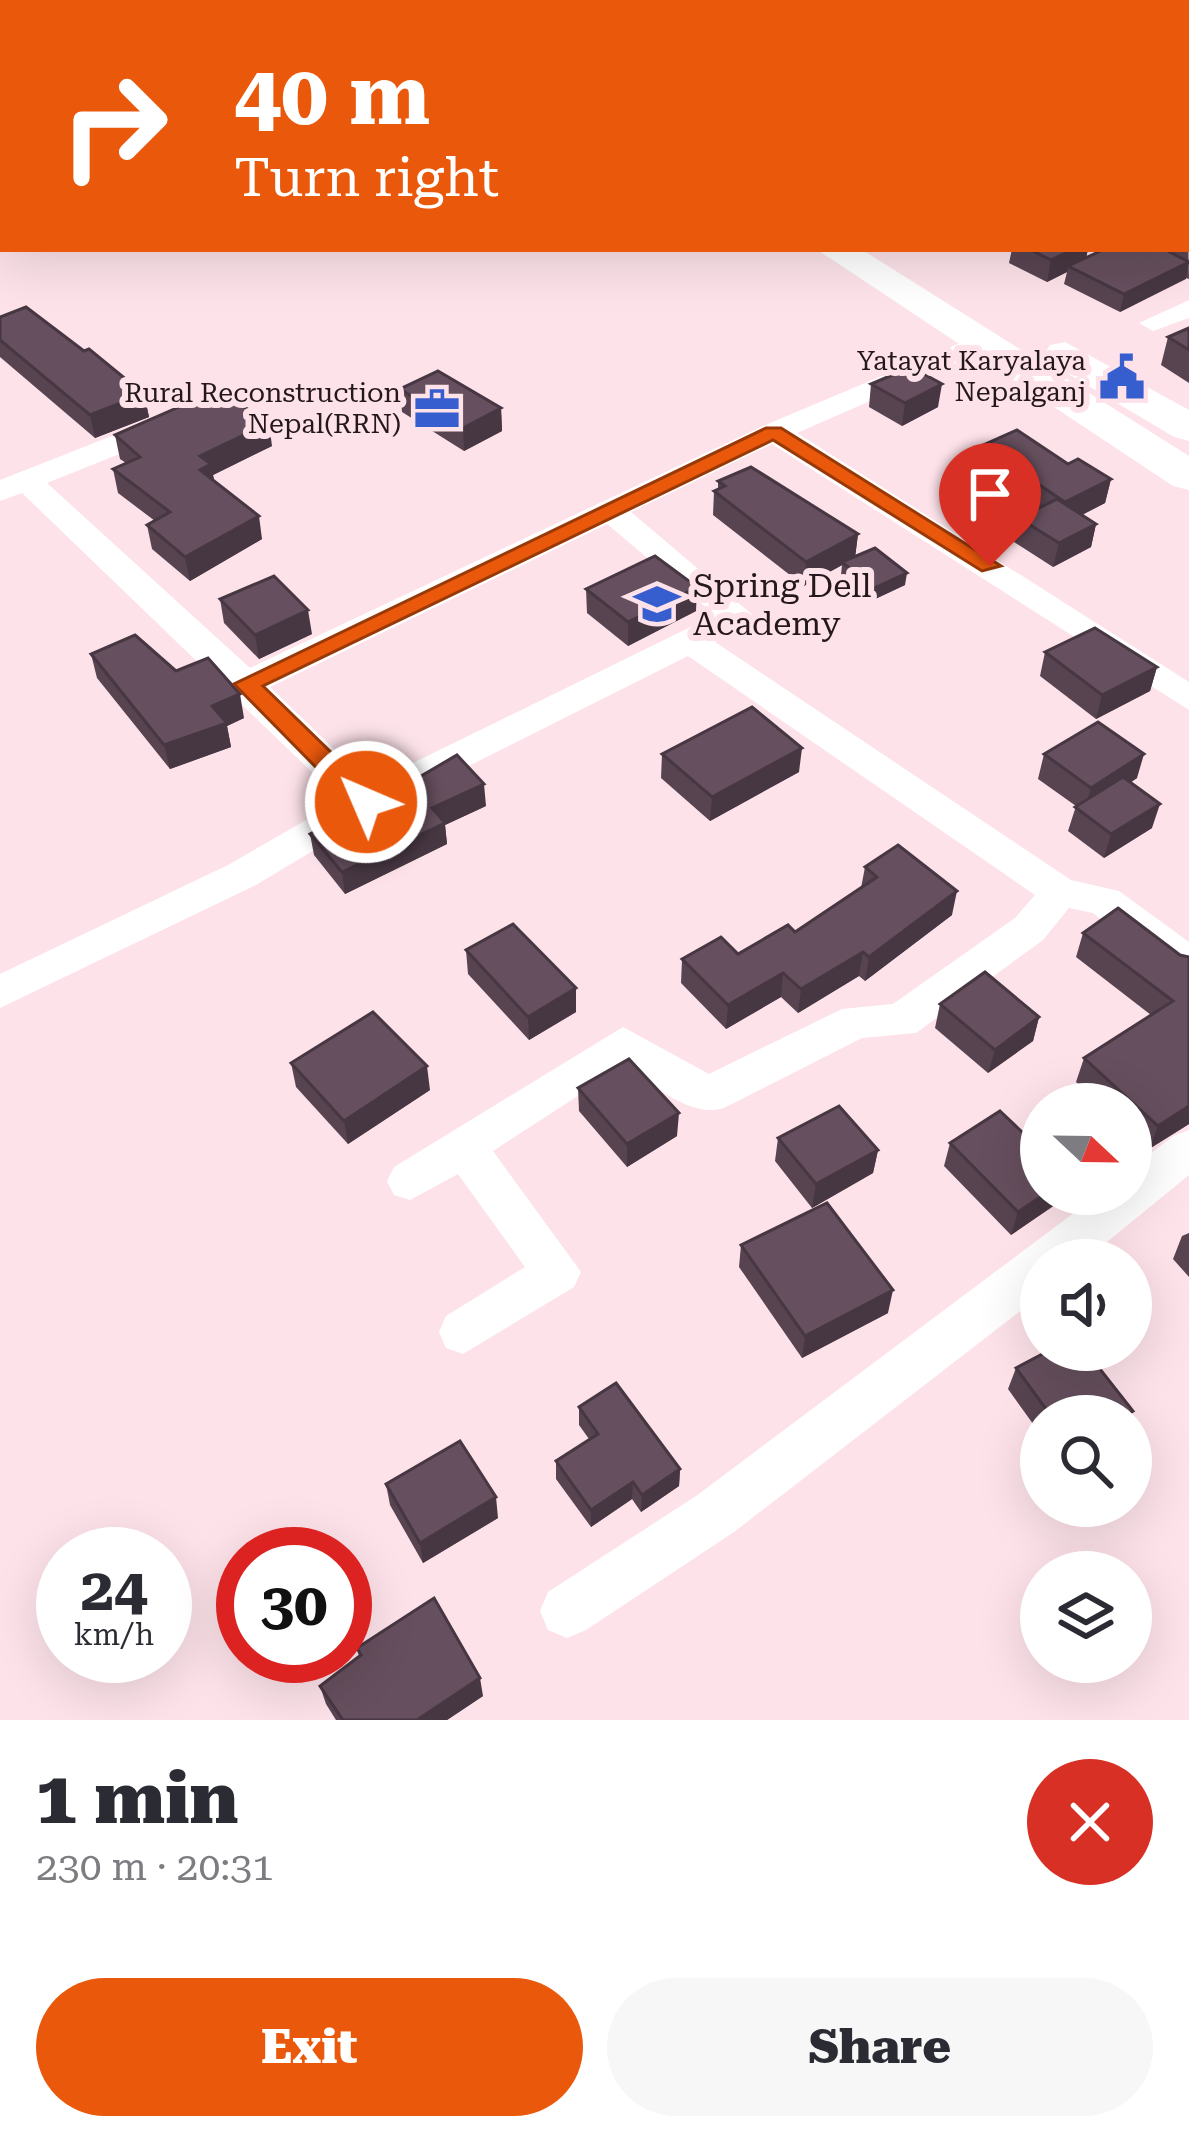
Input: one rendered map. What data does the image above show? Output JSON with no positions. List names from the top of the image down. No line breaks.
{"places":{"public building":["Yatayat Karyalaya Nepalganj"],"office":["Rural Reconstruction Nepal(RRN)"],"school or university":["Spring Dell Academy"]},"north":"right","page":{"turn":["40 m","Turn right"],"speed":"24 km/h","limit":"30","heading":["1 min","230 m · 20:31"],"buttons":["Exit","Share"]}}
